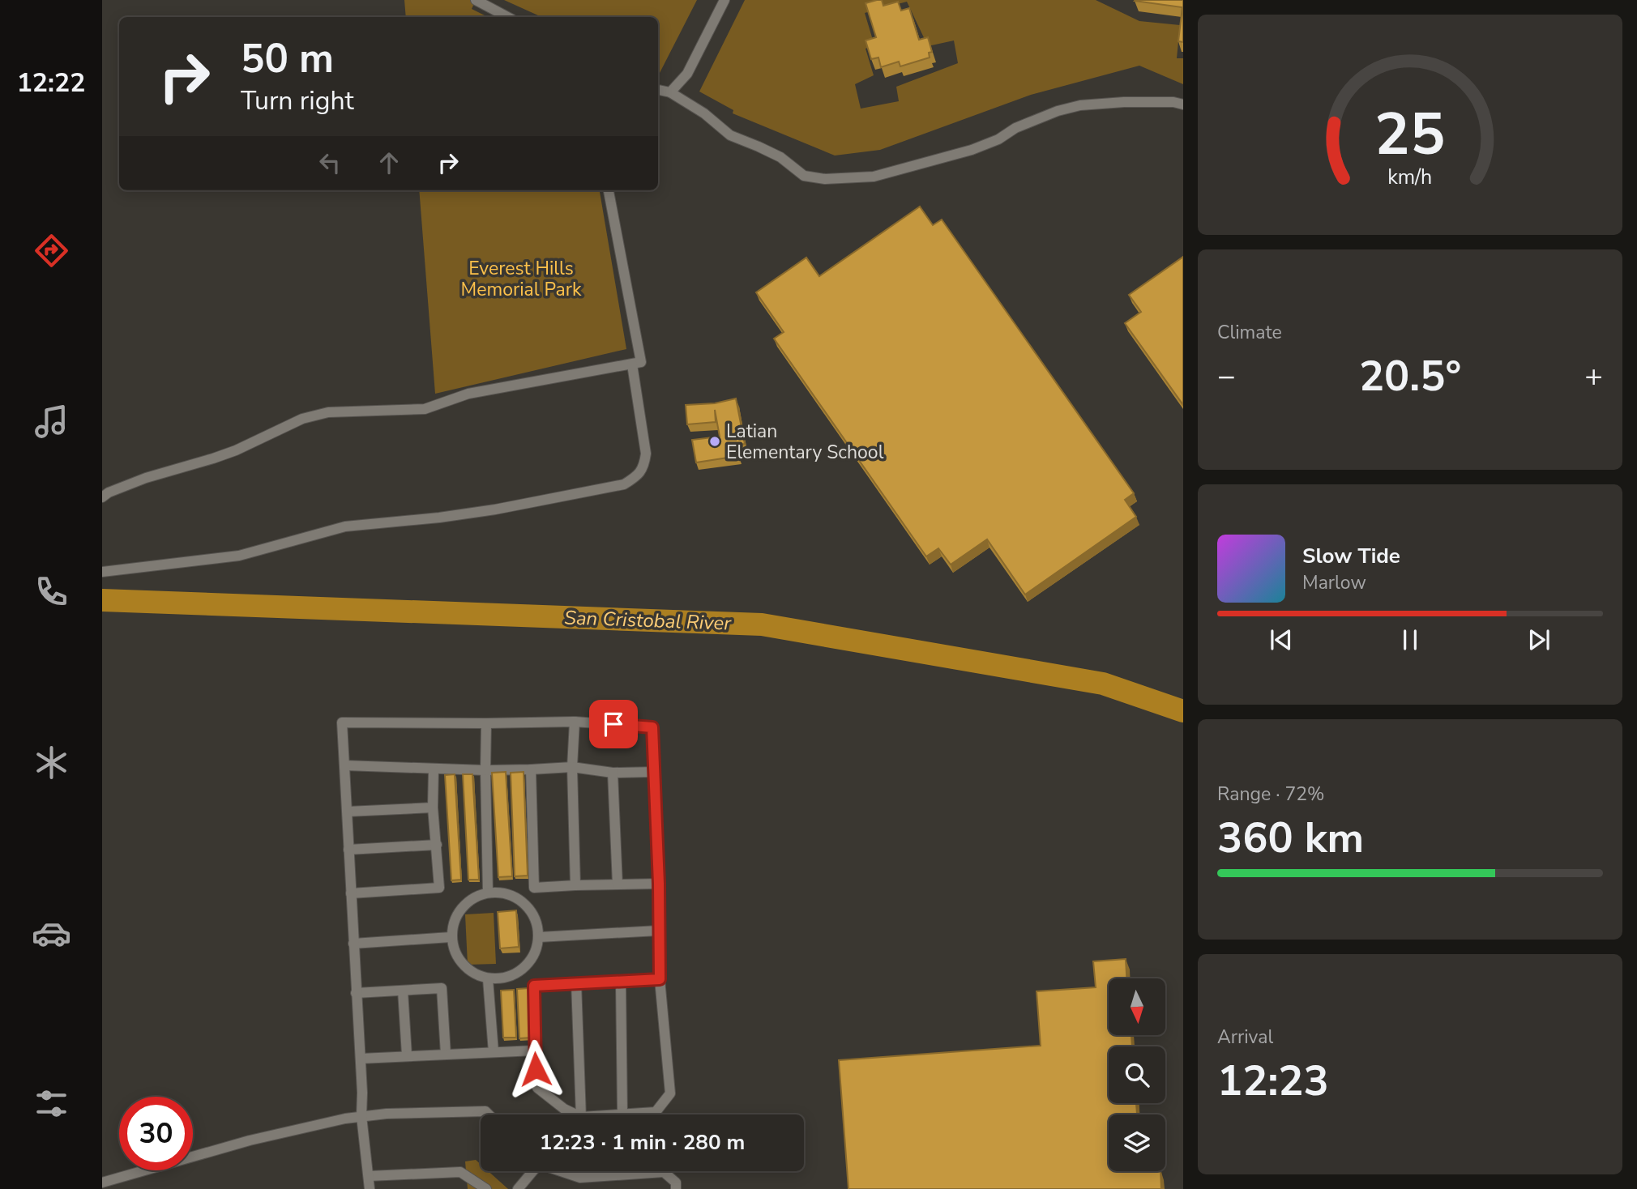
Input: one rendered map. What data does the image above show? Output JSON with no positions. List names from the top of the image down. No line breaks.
{"water":["San Cristobal River"],"parks":["Everest Hills Memorial Park"],"places":["Latian Elementary School"],"north":"bottom","page":{"tabs":"12:22","turn":["50 m","Turn right"],"tile":["Climate",["Range · 72%","360 km"],["Arrival","12:23"]],"heat":["−","20.5°","+"],"song":["Slow Tide","Marlow"],"limit":"30","trip":"12:23 · 1 min · 280 m","gauge":["25","km/h"]}}
